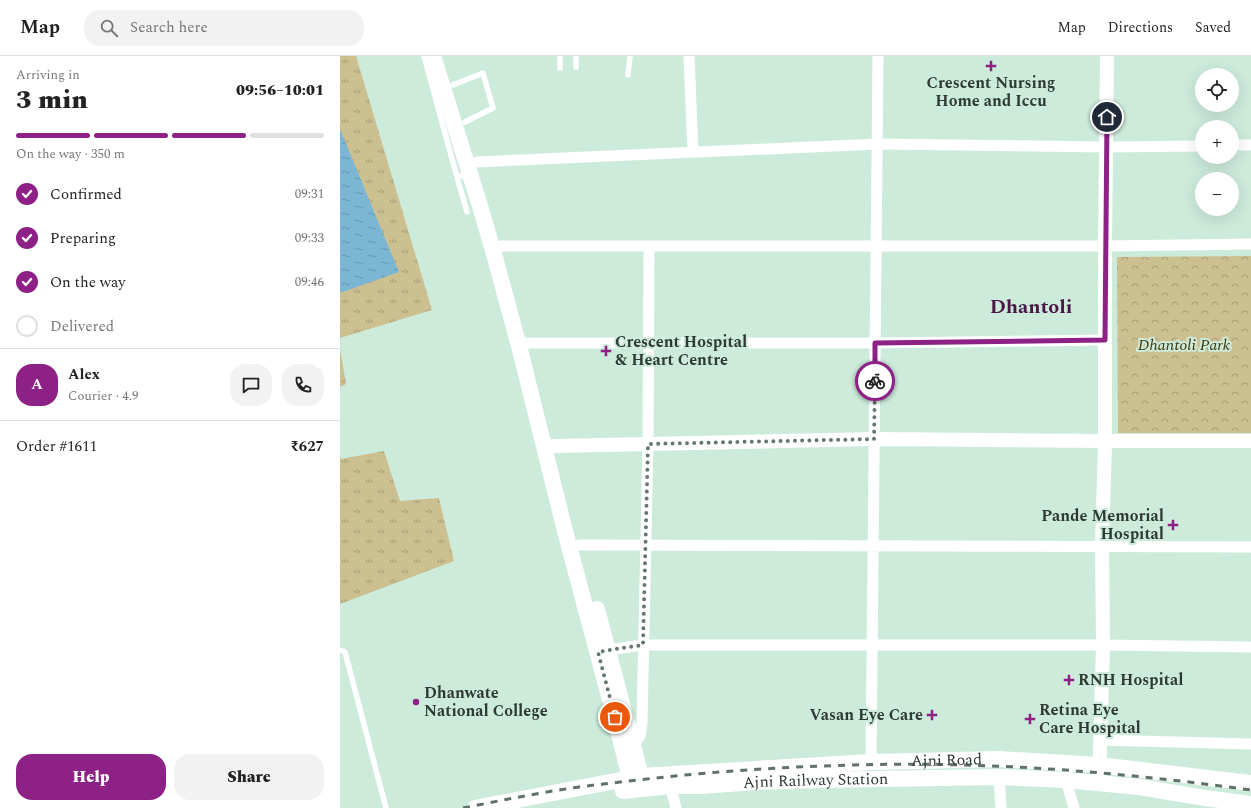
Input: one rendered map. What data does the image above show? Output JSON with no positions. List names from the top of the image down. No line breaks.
{"streets":{"main road":["Ajni Road","Ajni Railway Station"]},"crossings":[["Ajni Road","Ajni Railway Station"]],"districts":["Dhantoli"],"parks":["Dhantoli Park"],"places":{"health":["Crescent Nursing Home and Iccu","Crescent Hospital & Heart Centre","Pande Memorial Hospital","RNH Hospital","Vasan Eye Care","Retina Eye Care Hospital"],"other":["Dhanwate National College"]},"page":{"header":"Map","search":"Search here","nav":["Map","Directions","Saved"],"heading":["3 min","Arriving in","09:56–10:01"],"panel":["Alex","Courier · 4.9","Order #1611","₹627"],"map_buttons":["+","−"],"bar":"On the way · 350 m","list":[["Confirmed","09:31"],["Preparing","09:33"],["On the way","09:46"],"Delivered"],"round":"A","buttons":["Help","Share"]}}
